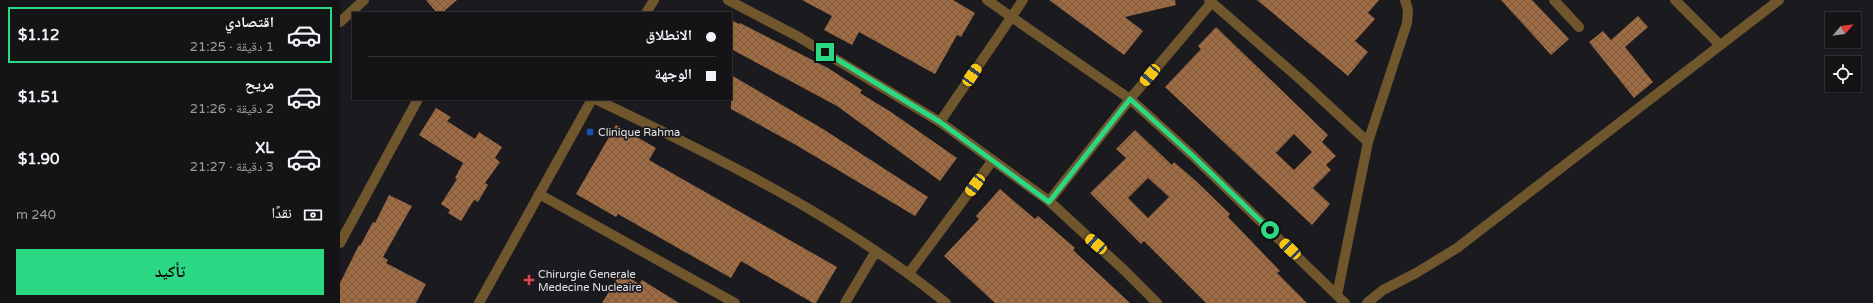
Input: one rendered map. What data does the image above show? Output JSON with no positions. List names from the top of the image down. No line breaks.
{"places":{"transit":["Clinique Rahma"],"health":["Chirurgie Generale Medecine Nucleaire"]},"north":"top right","page":{"list":[{"name":"اقتصادي","note":"1 دقيقة · 21:25","value":"$1.12"},{"name":"مريح","note":"2 دقيقة · 21:26","value":"$1.51"},{"name":"XL","note":"3 دقيقة · 21:27","value":"$1.90"}],"banner":["الانطلاق","الوجهة"],"pay":["نقدًا","240 m"],"buttons":"تأكيد"}}
